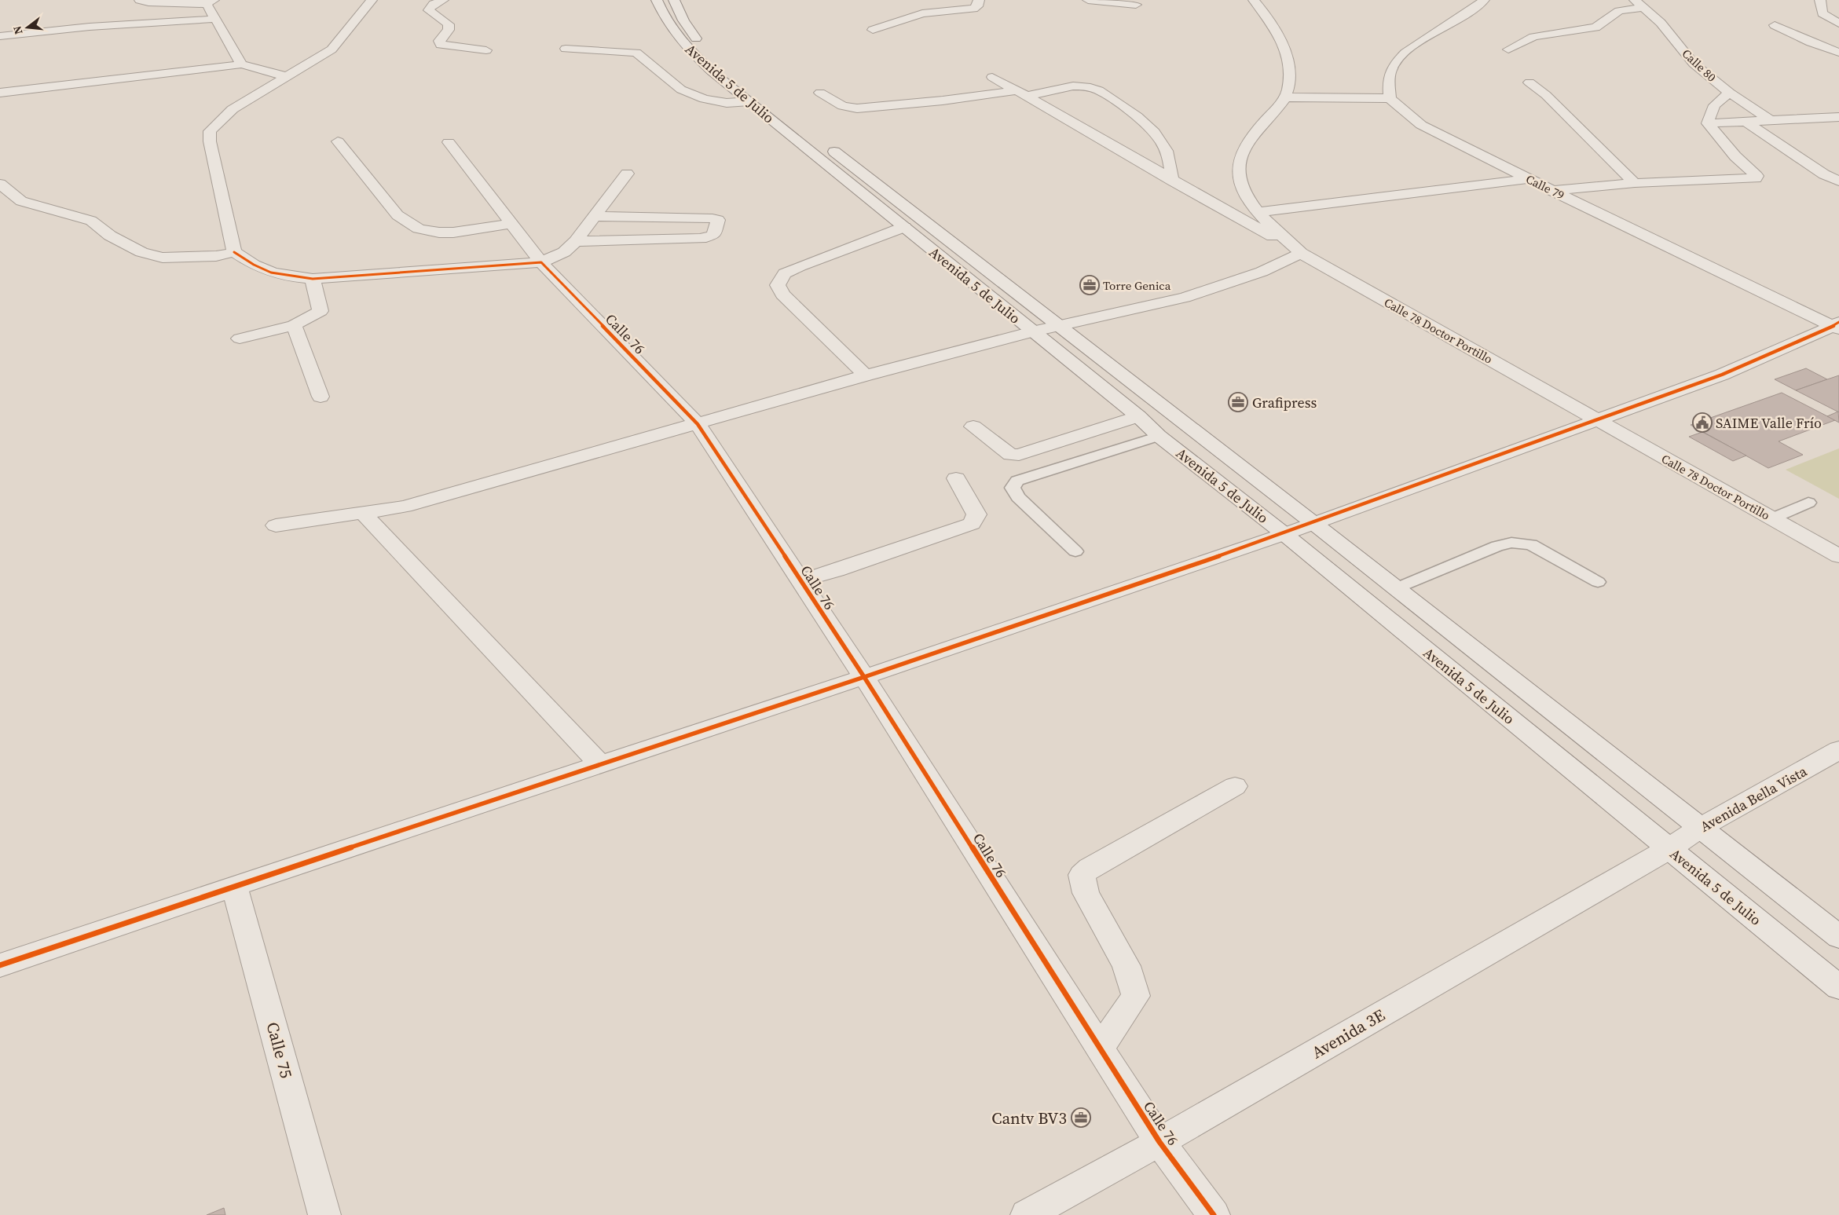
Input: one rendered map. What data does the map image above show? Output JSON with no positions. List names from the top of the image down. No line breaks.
{"streets":{"street":["Calle 80","Avenida 5 de Julio","Calle 79","Calle 78 Doctor Portillo","Calle 76","Avenida Bella Vista","Avenida 3E","Calle 75"]},"crossings":[["Avenida 5 de Julio","Avenida Bella Vista"],["Avenida 5 de Julio","Avenida 3E"],["Calle 76","Avenida 3E"],["Avenida Bella Vista","Avenida 3E"]],"places":{"office":["Torre Genica","Grafipress","Cantv BV3"],"public building":["SAIME Valle Frío"]},"north":"left"}
